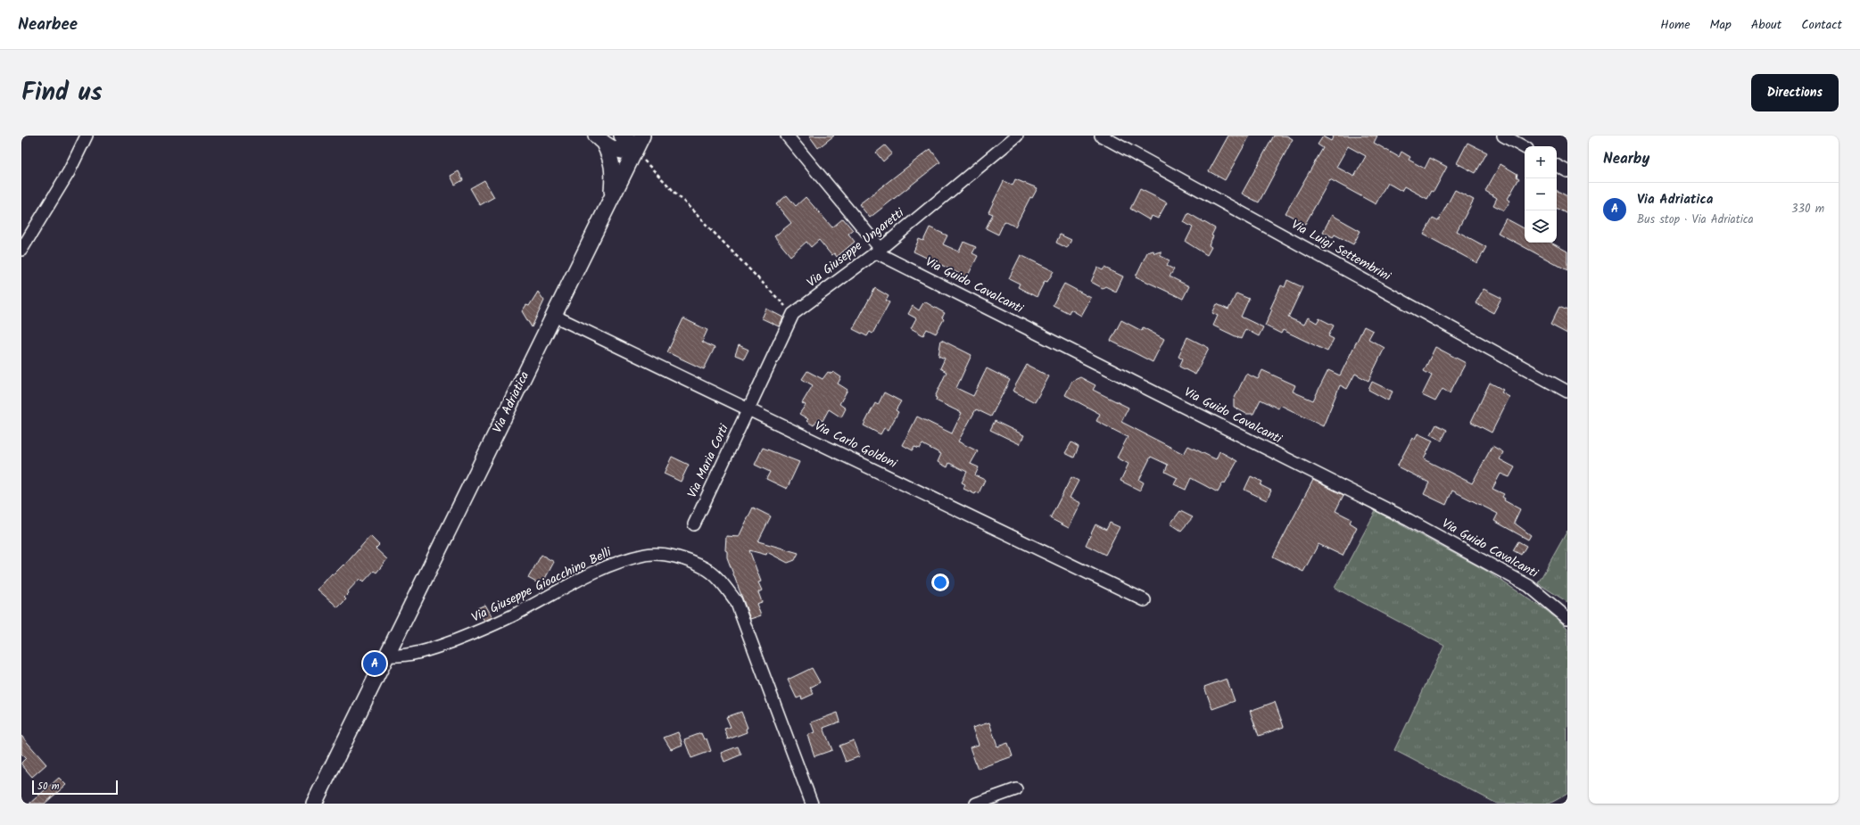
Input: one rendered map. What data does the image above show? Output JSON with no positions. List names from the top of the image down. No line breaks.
{"streets":{"street":["Via Giuseppe Ungaretti","Via Luigi Settembrini","Via Guido Cavalcanti","Via Adriatica","Via Carlo Goldoni","Via Maria Corti","Via Giuseppe Gioacchino Belli"]},"crossings":[["Via Giuseppe Ungaretti","Via Guido Cavalcanti"],["Via Giuseppe Ungaretti","Via Carlo Goldoni"],["Via Giuseppe Ungaretti","Via Maria Corti"],["Via Adriatica","Via Carlo Goldoni"],["Via Adriatica","Via Giuseppe Gioacchino Belli"],["Via Carlo Goldoni","Via Maria Corti"]],"scale_bar":"50 m","page":{"header":"Nearbee","nav":["Home","Map","About","Contact"],"title":"Find us","buttons":"Directions","heading":"Nearby","map_buttons":["+","−"],"list":[{"mark":"A","name":"Via Adriatica","note":"Bus stop · Via Adriatica","value":"330 m"}],"pins":"A","scale":"50 m"}}
